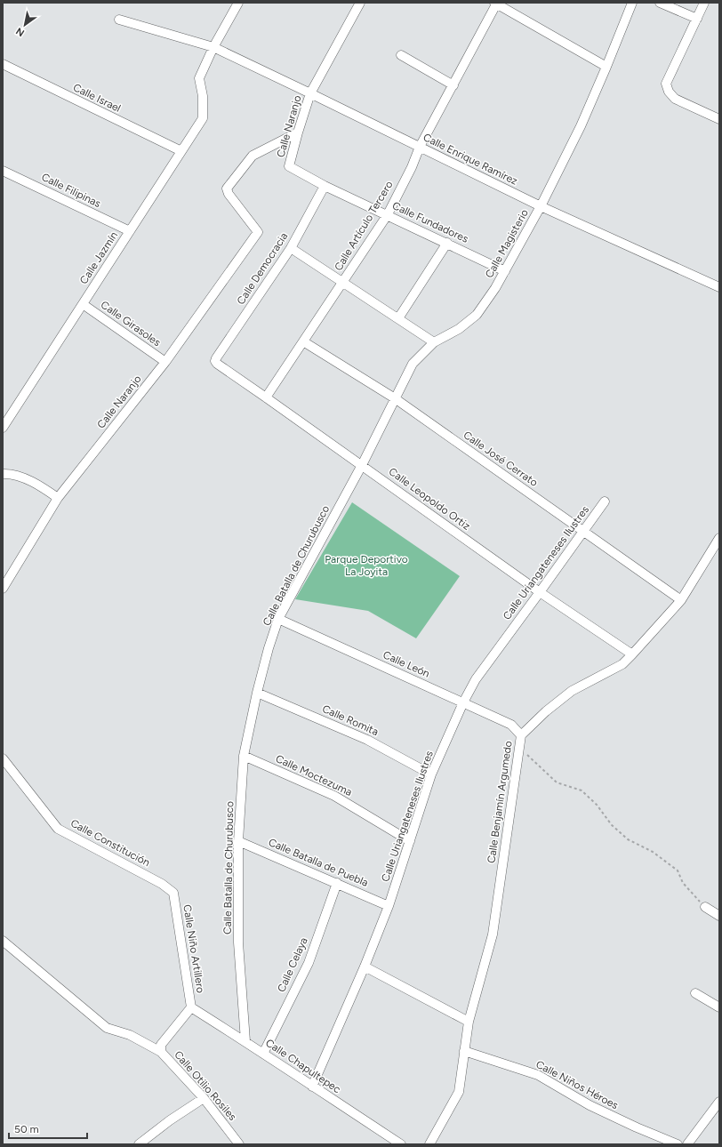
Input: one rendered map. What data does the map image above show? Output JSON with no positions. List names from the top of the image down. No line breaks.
{"streets":{"street":["Calle Israel","Calle Naranjo","Calle Enrique Ramírez","Calle Filipinas","Calle Fundadores","Calle Artículo Tercero","Calle Magisterio","Calle Jazmín","Calle Democracia","Calle Girasoles","Calle José Cerrato","Calle Leopoldo Ortiz","Calle Uriangateneses Ilustres","Calle Batalla de Churubusco","Calle León","Calle Romita","Calle Moctezuma","Calle Benjamín Argumedo","Calle Constitución","Calle Batalla de Puebla","Calle Niño Artillero","Calle Celaya","Calle Chapultepec","Calle Niños Héroes","Calle Otilio Rosiles"]},"crossings":[["Calle Israel","Calle Jazmín"],["Calle Naranjo","Calle Enrique Ramírez"],["Calle Naranjo","Calle Fundadores"],["Calle Naranjo","Calle Girasoles"],["Calle Enrique Ramírez","Calle Artículo Tercero"],["Calle Enrique Ramírez","Calle Magisterio"],["Calle Enrique Ramírez","Calle Jazmín"],["Calle Filipinas","Calle Jazmín"],["Calle Fundadores","Calle Artículo Tercero"],["Calle Fundadores","Calle Magisterio"],["Calle Fundadores","Calle Democracia"],["Calle Artículo Tercero","Calle José Cerrato"],["Calle Artículo Tercero","Calle Leopoldo Ortiz"],["Calle Magisterio","Calle José Cerrato"],["Calle Magisterio","Calle Leopoldo Ortiz"],["Calle Magisterio","Calle Batalla de Churubusco"],["Calle Jazmín","Calle Girasoles"],["Calle Democracia","Calle Leopoldo Ortiz"],["Calle José Cerrato","Calle Uriangateneses Ilustres"],["Calle José Cerrato","Calle Benjamín Argumedo"],["Calle Leopoldo Ortiz","Calle Uriangateneses Ilustres"],["Calle Leopoldo Ortiz","Calle Batalla de Churubusco"],["Calle Leopoldo Ortiz","Calle Benjamín Argumedo"],["Calle Uriangateneses Ilustres","Calle León"],["Calle Uriangateneses Ilustres","Calle Romita"],["Calle Uriangateneses Ilustres","Calle Moctezuma"],["Calle Uriangateneses Ilustres","Calle Batalla de Puebla"],["Calle Uriangateneses Ilustres","Calle Chapultepec"],["Calle Batalla de Churubusco","Calle León"],["Calle Batalla de Churubusco","Calle Romita"],["Calle Batalla de Churubusco","Calle Moctezuma"],["Calle Batalla de Churubusco","Calle Batalla de Puebla"],["Calle Batalla de Churubusco","Calle Chapultepec"],["Calle León","Calle Benjamín Argumedo"],["Calle Benjamín Argumedo","Calle Niños Héroes"],["Calle Constitución","Calle Niño Artillero"],["Calle Batalla de Puebla","Calle Celaya"],["Calle Niño Artillero","Calle Chapultepec"],["Calle Niño Artillero","Calle Otilio Rosiles"],["Calle Celaya","Calle Chapultepec"],["Calle Chapultepec","Calle Otilio Rosiles"]],"parks":["Parque Deportivo La Joyita"],"scale_bar":"50 m","north":"bottom left"}
